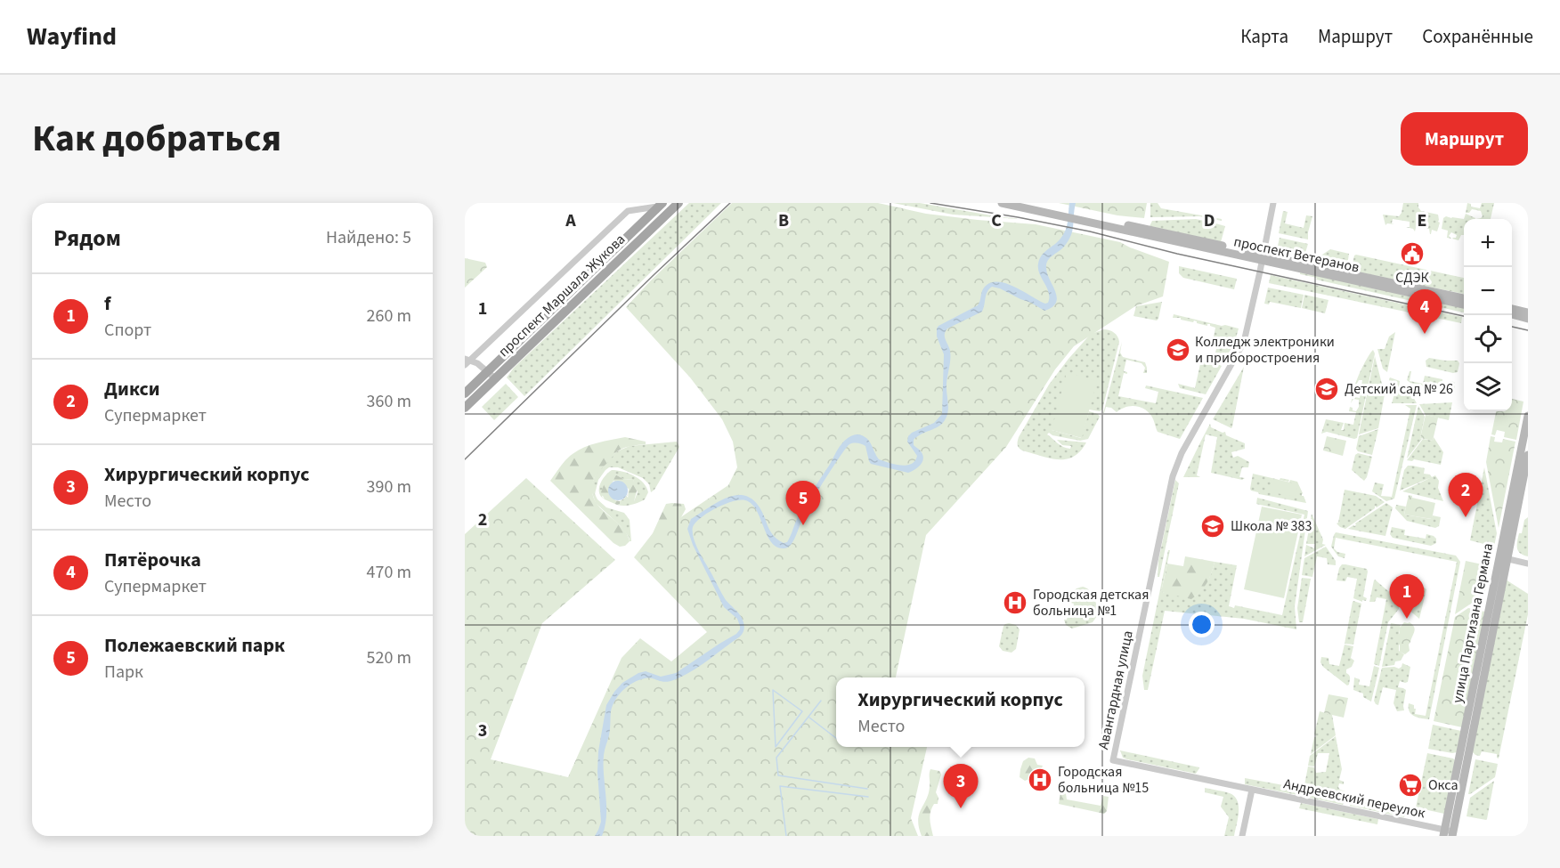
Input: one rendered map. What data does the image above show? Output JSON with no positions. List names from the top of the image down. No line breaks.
{"streets":{"main road":["проспект Ветеранов","проспект Маршала Жукова","улица Партизана Германа"],"street":["Авангардная улица","Андреевский переулок"]},"crossings":[["проспект Ветеранов","Авангардная улица"],["улица Партизана Германа","Андреевский переулок"],["Авангардная улица","Андреевский переулок"]],"places":{"public building":["СДЭК"],"school or university":["Колледж электроники и приборостроения","Детский сад № 26","Школа № 383"],"hospital":["Городская детская больница №1","Городская больница №15"],"supermarket":["Окса"]},"page":{"header":"Wayfind","nav":["Карта","Маршрут","Сохранённые"],"title":"Как добраться","buttons":"Маршрут","heading":["Рядом","Найдено: 5"],"map_buttons":["+","−"],"list":[{"mark":"1","name":"f","note":"Спорт","value":"260 m"},{"mark":"2","name":"Дикси","note":"Супермаркет","value":"360 m"},{"mark":"3","name":"Хирургический корпус","note":"Место","value":"390 m"},{"mark":"4","name":"Пятёрочка","note":"Супермаркет","value":"470 m"},{"mark":"5","name":"Полежаевский парк","note":"Парк","value":"520 m"}],"pins":["4","2","5","1","3"],"popup":["Хирургический корпус","Место"]},"grid":{"columns":["A","B","C","D","E"],"rows":["1","2","3"]}}
